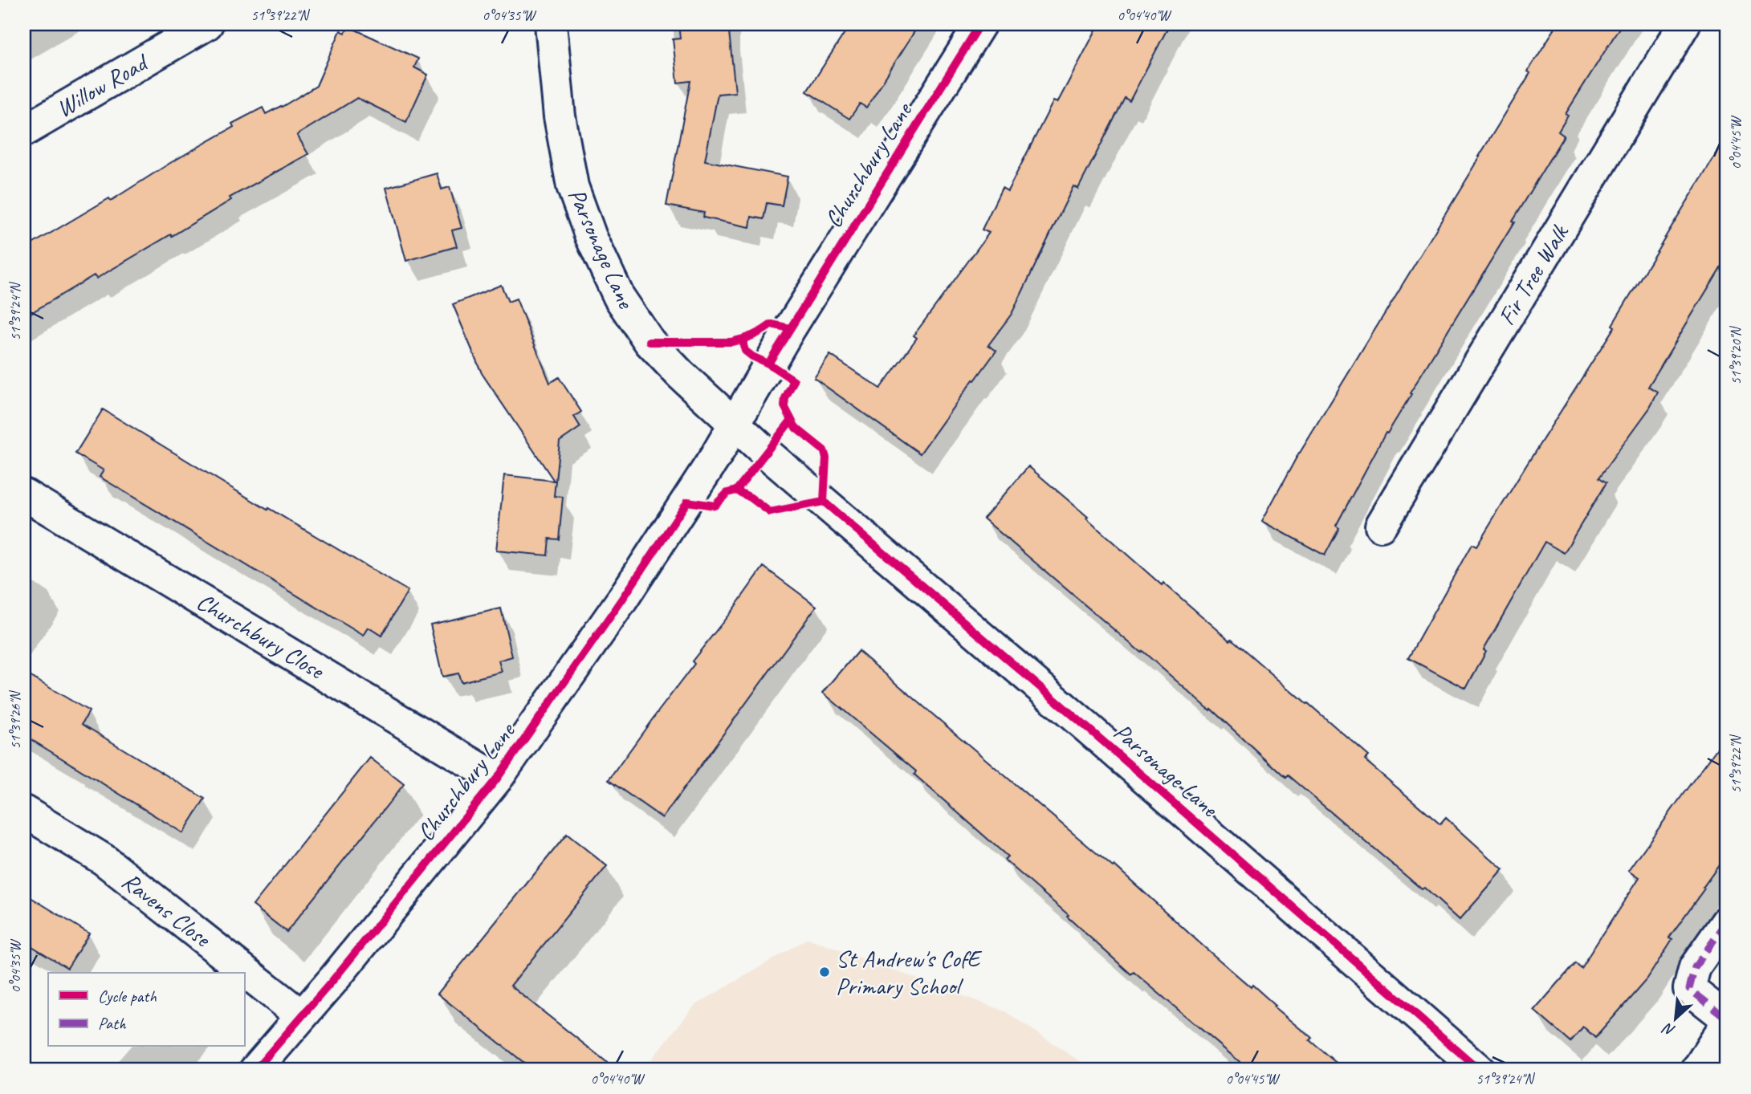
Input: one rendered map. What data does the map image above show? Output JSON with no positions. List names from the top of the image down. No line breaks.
{"streets":{"street":["Willow Road","Churchbury Lane","Parsonage Lane","Fir Tree Walk","Churchbury Close","Ravens Close"]},"crossings":[["Churchbury Lane","Parsonage Lane"],["Churchbury Lane","Churchbury Close"],["Churchbury Lane","Ravens Close"]],"places":["St Andrew's CofE Primary School"],"legend":["Cycle path","Path"],"north":"bottom left","coordinates":["51°39'22\"N","0°04'35\"W","0°04'40\"W","0°04'45\"W","51°39'24\"N","51°39'20\"N","51°39'26\"N"]}
